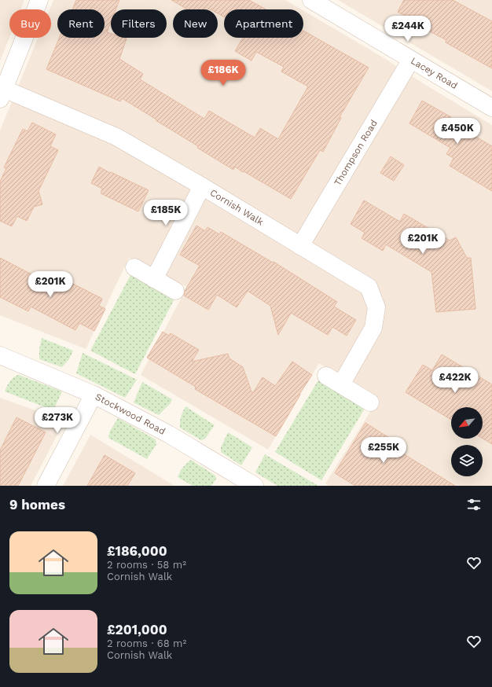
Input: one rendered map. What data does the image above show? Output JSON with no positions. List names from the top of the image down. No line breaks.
{"streets":{"street":["Lacey Road","Thompson Road","Cornish Walk","Stockwood Road"]},"crossings":[["Lacey Road","Thompson Road"],["Thompson Road","Cornish Walk"]],"north":"bottom left","page":{"chip":["Buy","Rent","Filters","New","Apartment"],"price":["£244K","£186K","£450K","£185K","£201K","£201K","£422K","£273K","£255K"],"heading":"9 homes","list":[{"name":"£186,000","note":"2 rooms · 58 m² · Cornish Walk"},{"name":"£201,000","note":"2 rooms · 68 m² · Cornish Walk"}]}}
